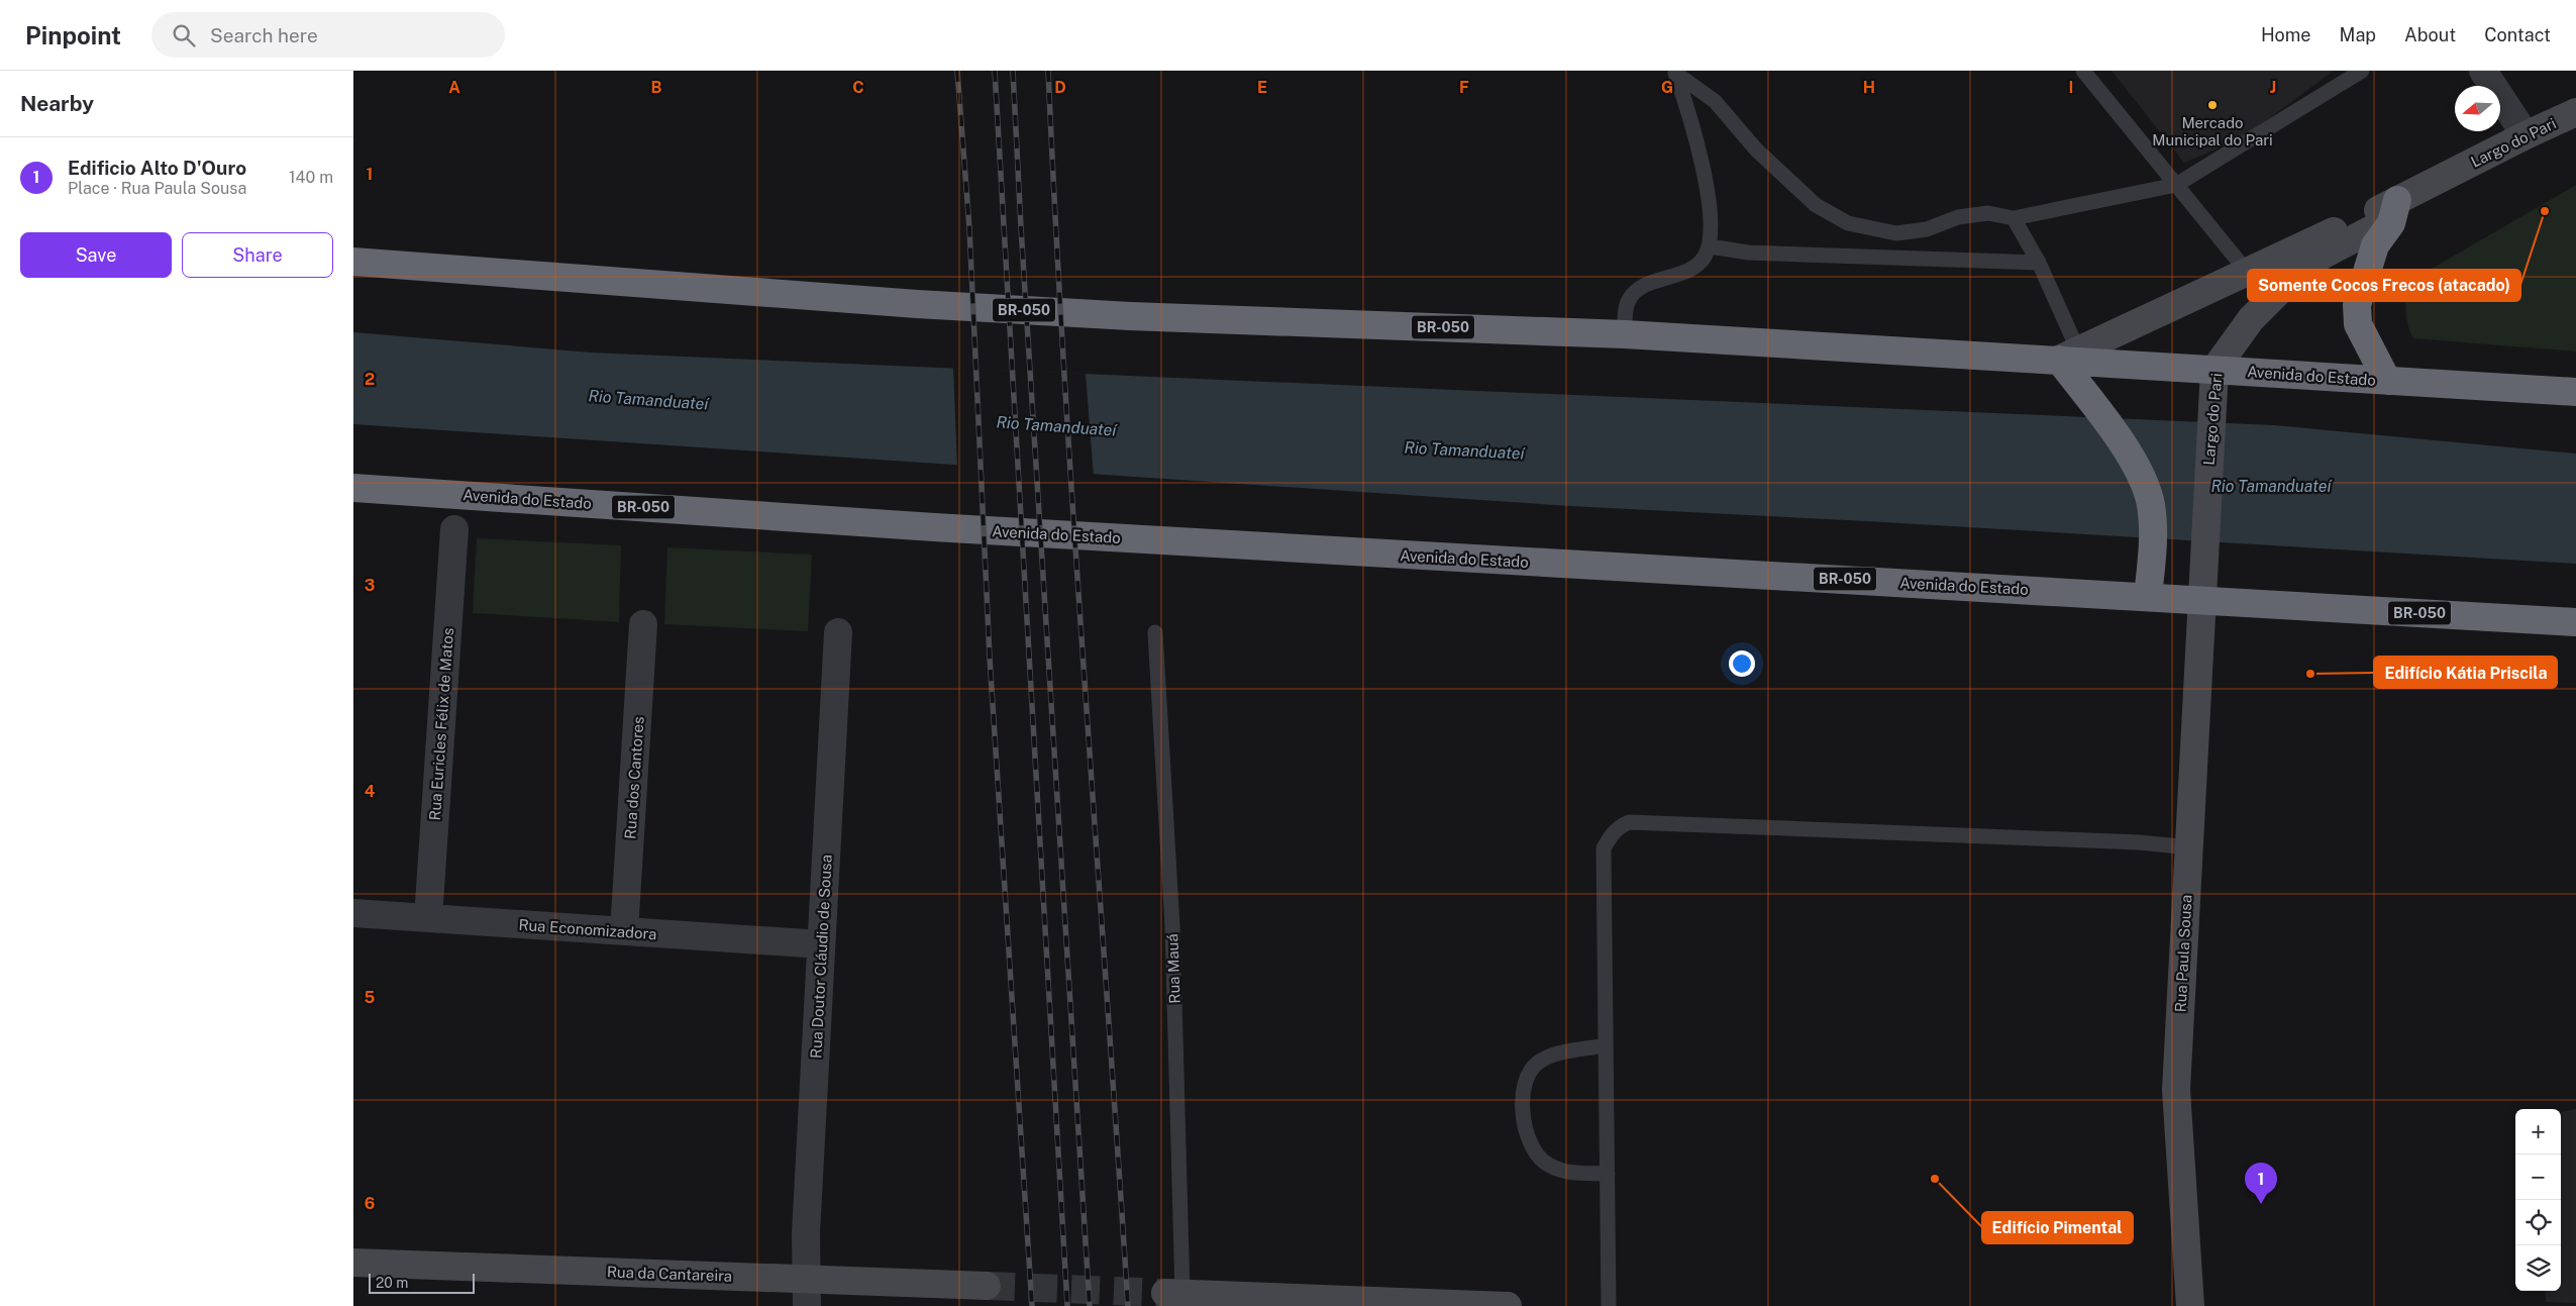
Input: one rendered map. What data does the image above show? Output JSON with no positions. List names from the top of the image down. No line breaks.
{"streets":{"highway":["BR-050","Avenida do Estado"],"street":["Largo do Pari","Rua Euricles Félix de Matos","Rua dos Cantores","Rua Economizadora","Rua Paula Sousa","Rua Doutor Cláudio de Sousa","Rua da Cantareira"],"lane":["Rua Mauá"]},"crossings":[["Largo do Pari","Avenida do Estado"],["Largo do Pari","Rua Paula Sousa"],["Avenida do Estado","Rua Paula Sousa"],["Rua Euricles Félix de Matos","Rua Economizadora"],["Rua dos Cantores","Rua Economizadora"],["Rua Economizadora","Rua Doutor Cláudio de Sousa"],["Rua Doutor Cláudio de Sousa","Rua da Cantareira"]],"water":["Rio Tamanduateí"],"places":["Mercado Municipal do Pari","Somente Cocos Frecos (atacado)","Edifício Kátia Priscila","Edifício Pimental"],"scale_bar":"20 m","north":"left","page":{"header":"Pinpoint","search":"Search here","nav":["Home","Map","About","Contact"],"heading":"Nearby","list":[{"mark":"1","name":"Edificio Alto D'Ouro","note":"Place · Rua Paula Sousa","value":"140 m"}],"buttons":["Save","Share"],"map_buttons":["+","−"],"pins":"1","scale":"20 m"},"grid":{"columns":["A","B","C","D","E","F","G","H","I","J"],"rows":["1","2","3","4","5","6"]}}
